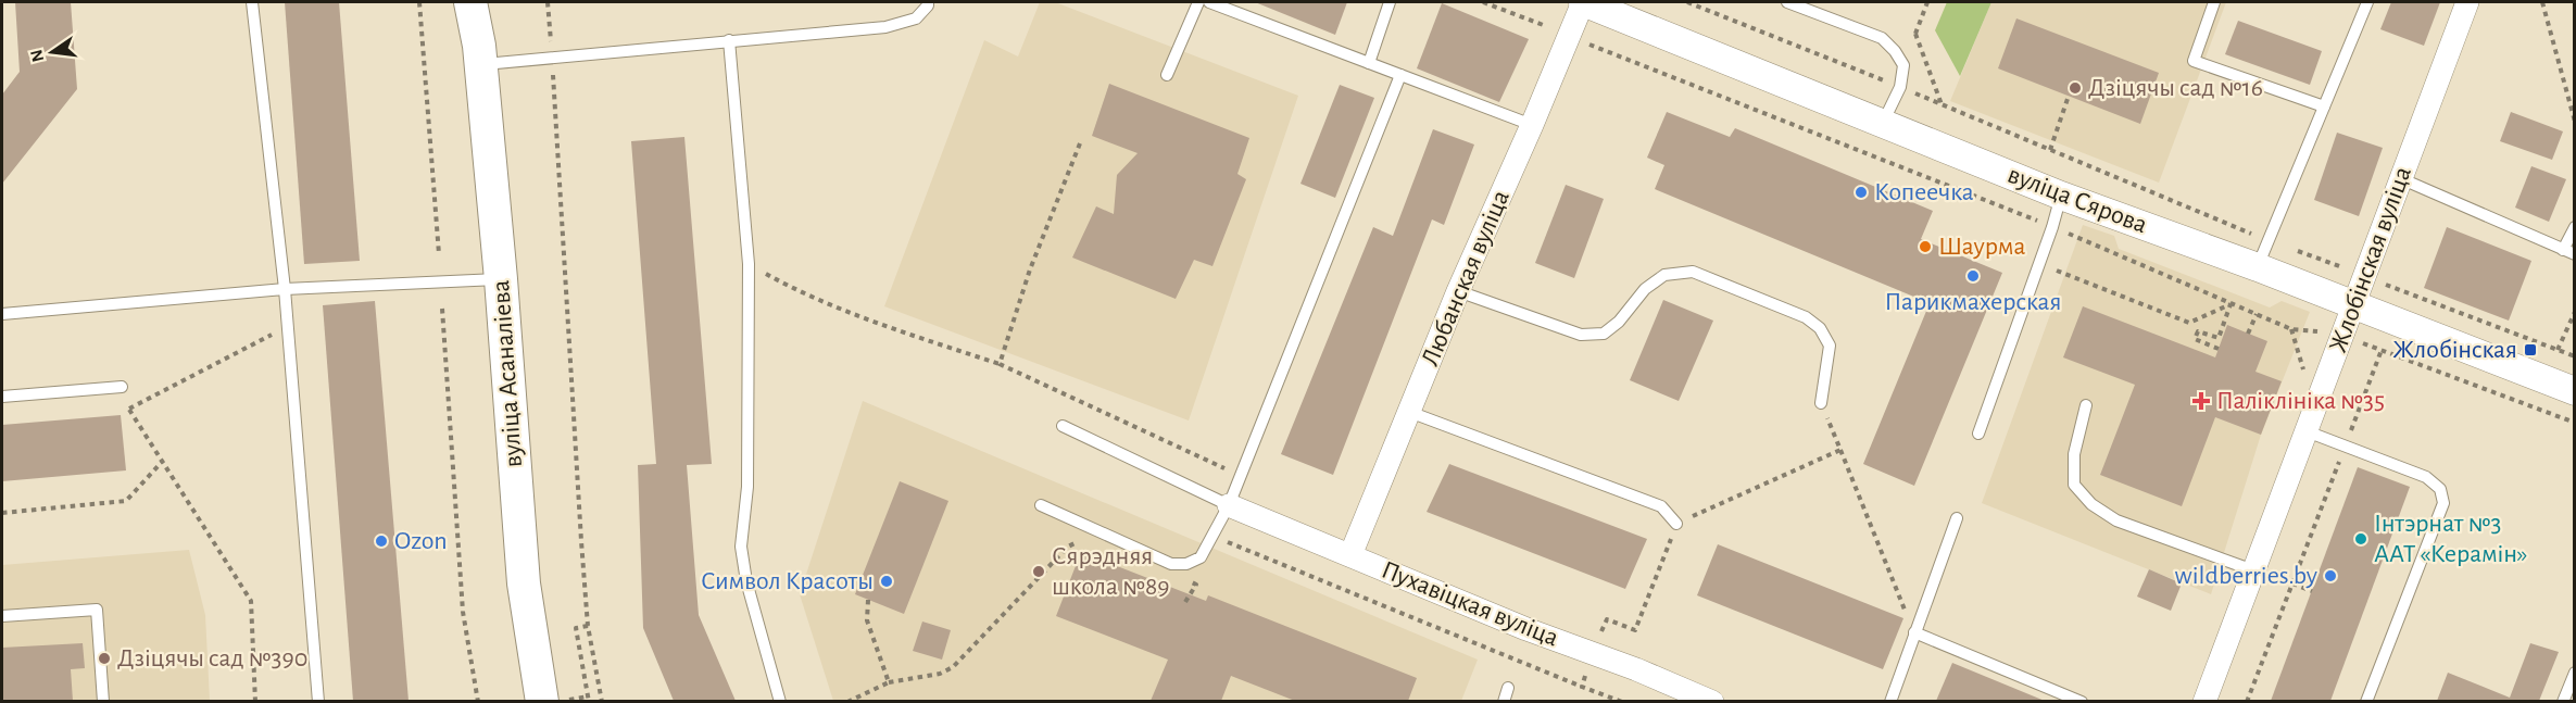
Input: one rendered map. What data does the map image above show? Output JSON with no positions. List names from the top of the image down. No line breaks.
{"streets":{"main road":["вуліца Асаналіева"],"street":["вуліца Сярова","Жлобінская вуліца","Любанская вуліца","Пухавіцкая вуліца"]},"crossings":[["вуліца Сярова","Жлобінская вуліца"],["вуліца Сярова","Любанская вуліца"],["Любанская вуліца","Пухавіцкая вуліца"]],"places":{"other":["Дзіцячы сад №16","Копеечка","Шаурма","Парикмахерская","Інтэрнат №3 ААТ «Керамін»","Ozon","Сярэдняя школа №89","wildberries.by","Символ Красоты","Дзіцячы сад №390"],"transit":["Жлобінская"],"health":["Паліклініка №35"]},"north":"left"}
